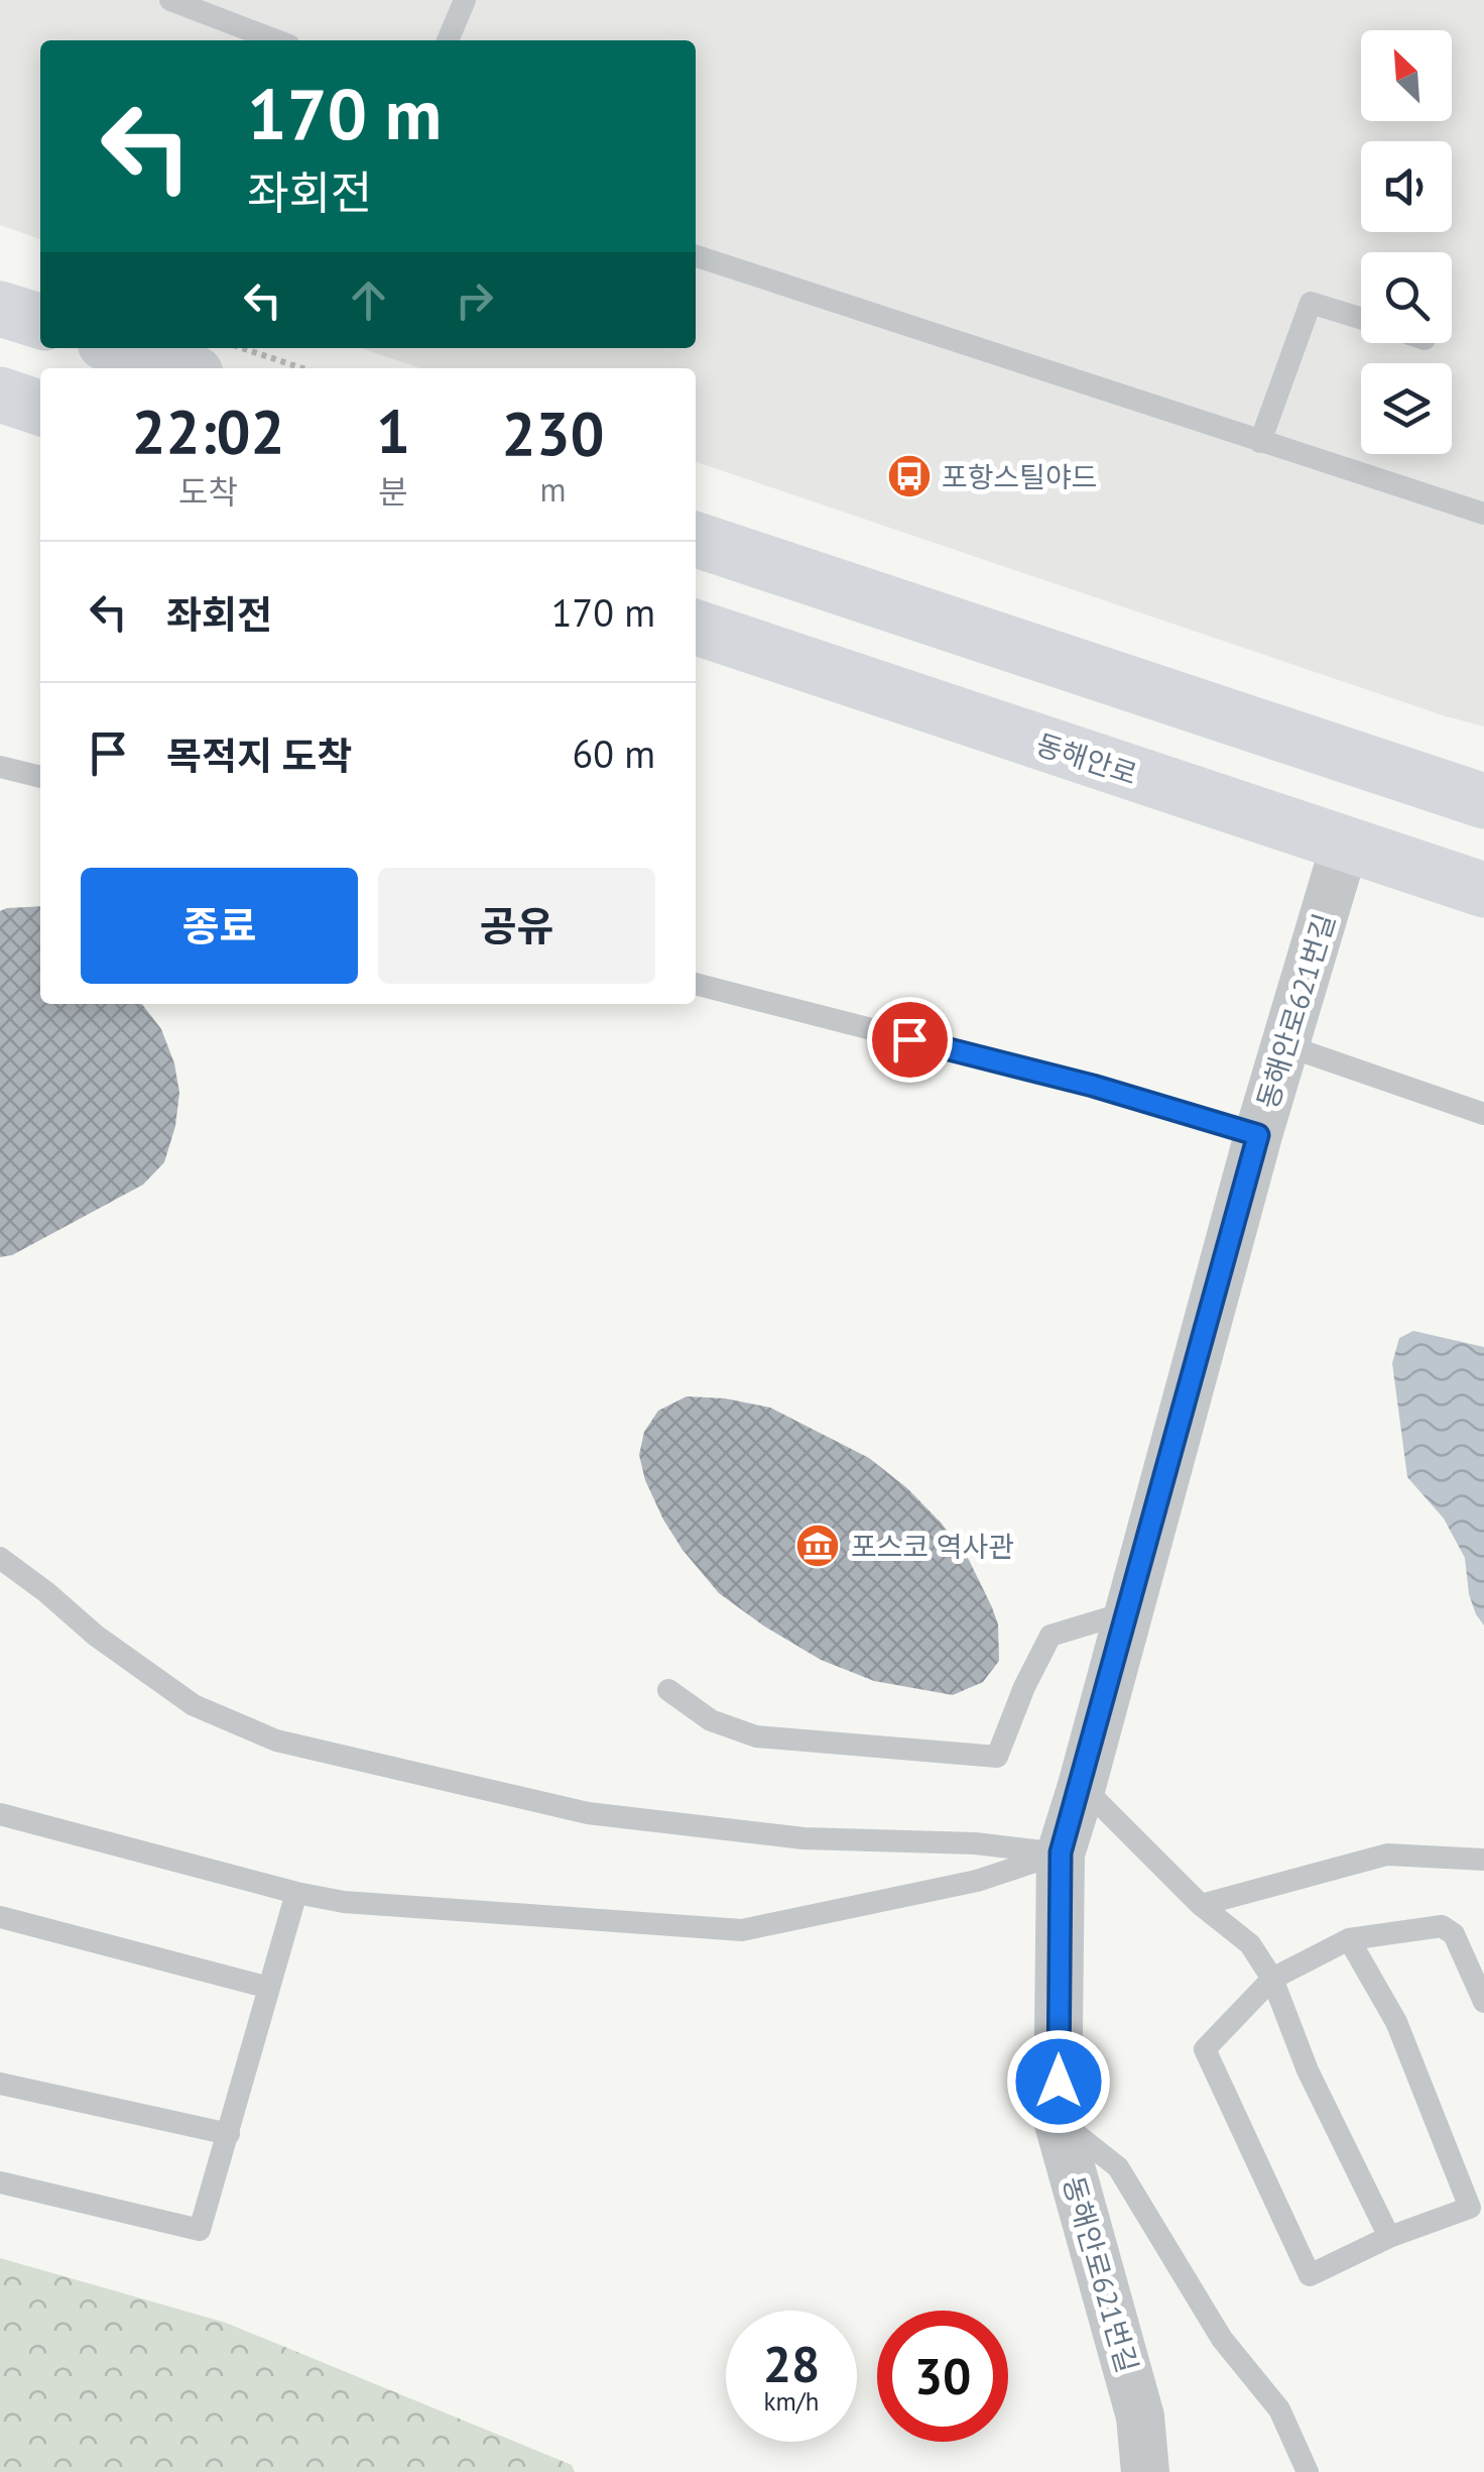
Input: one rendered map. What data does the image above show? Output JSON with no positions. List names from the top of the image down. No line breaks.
{"streets":{"main road":["동해안로"],"street":["동해안로621번길"]},"crossings":[["동해안로","동해안로621번길"]],"places":{"bus stop":["포항스틸야드"],"museum":["포스코 역사관"]},"north":"top left","page":{"turn":["170 m","좌회전"],"eta":["22:02","도착","1","분","230","m"],"list":[{"name":"좌회전","value":"170 m"},{"name":"목적지 도착","value":"60 m"}],"buttons":["종료","공유"],"speed":"28 km/h","limit":"30"}}
